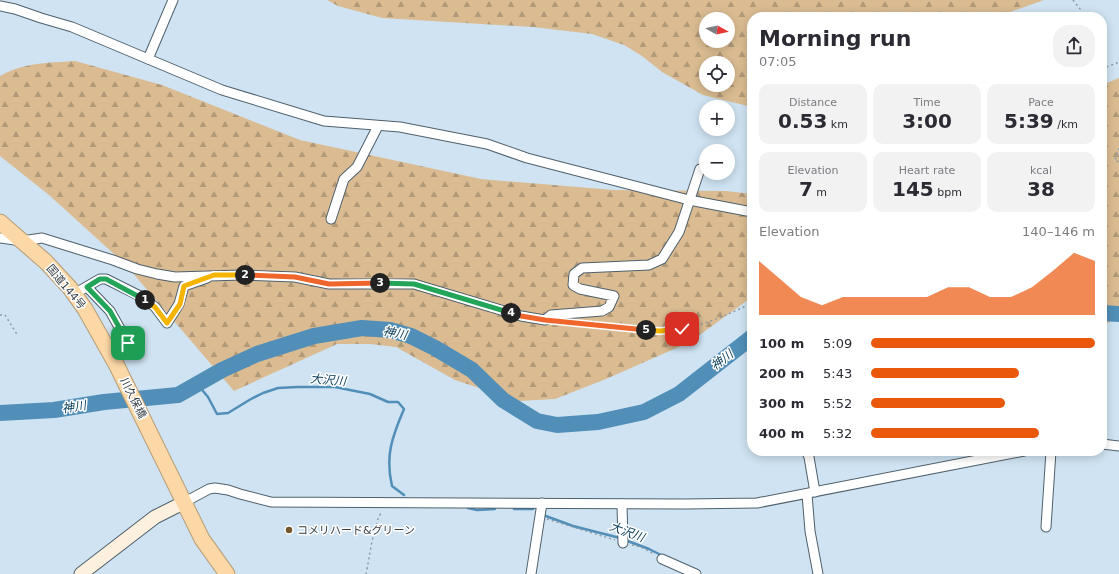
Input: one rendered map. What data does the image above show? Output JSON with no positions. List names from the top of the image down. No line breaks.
{"streets":{"highway":["国道144号","川久保橋"]},"crossings":[["国道144号","川久保橋"]],"water":["神川","大沢川"],"places":["コメリハード&グリーン"],"north":"right","page":{"map_buttons":["+","−"],"heading":["Morning run","07:05"],"stats":[["Distance","0.53 km"],["Time","3:00"],["Pace","5:39 /km"],["Elevation","7 m"],["Heart rate","145 bpm"],["kcal","38"]],"chart":["Elevation","140–146 m"],"pins":["2","3","1","4","5"],"list":[{"name":"100 m","note":"5:09"},{"name":"200 m","note":"5:43"},{"name":"300 m","note":"5:52"},{"name":"400 m","note":"5:32"}]}}
